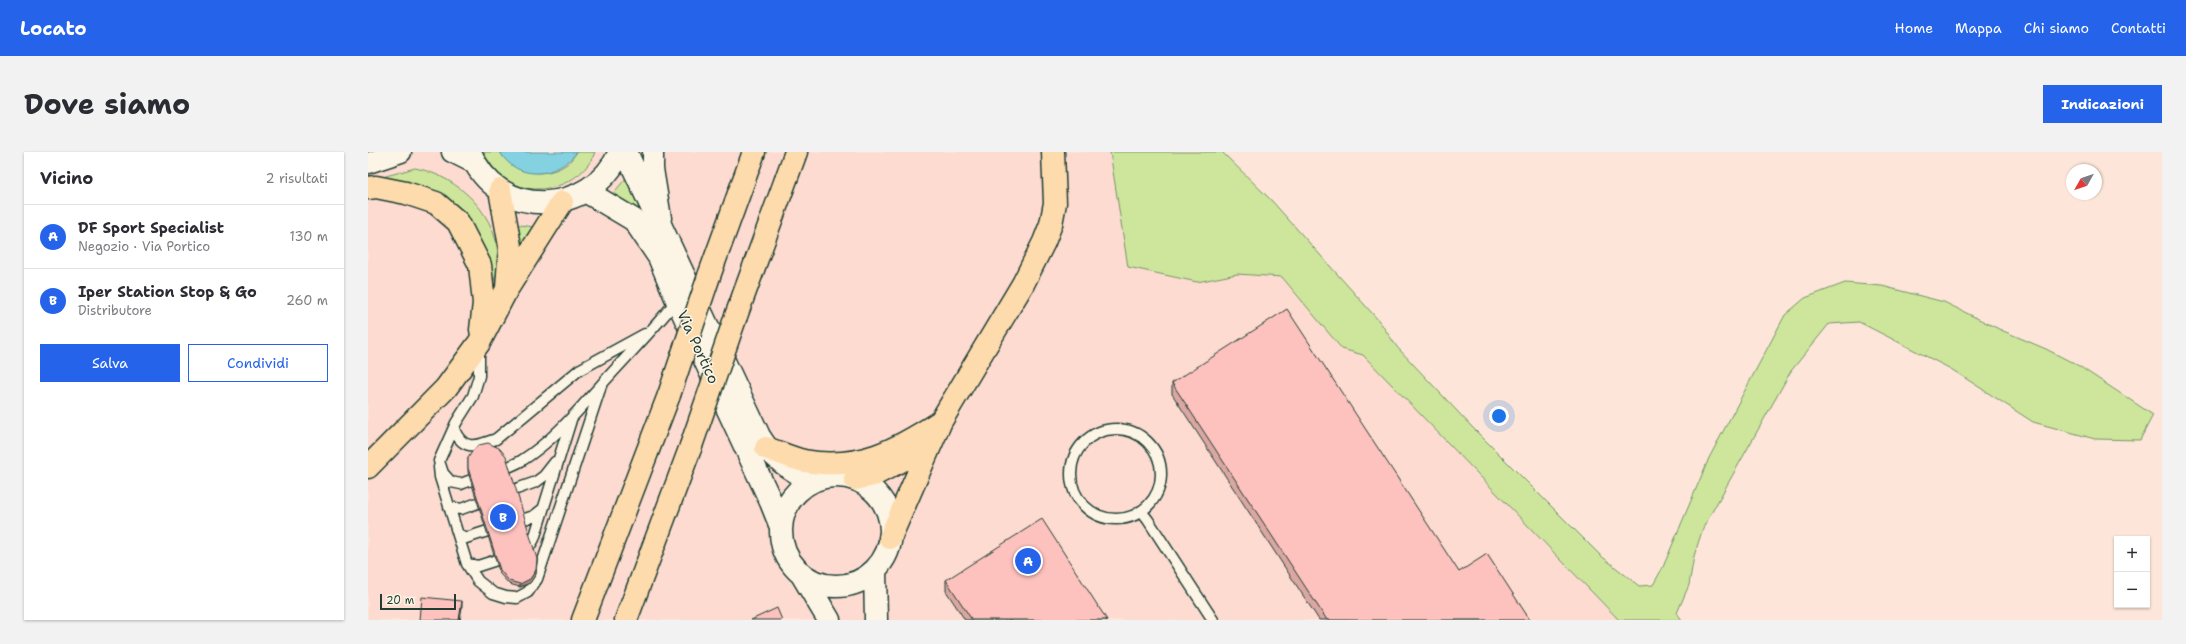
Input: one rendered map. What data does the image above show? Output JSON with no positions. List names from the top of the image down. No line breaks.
{"streets":{"main road":["Via Portico"]},"scale_bar":"20 m","north":"bottom left","page":{"header":"Locato","nav":["Home","Mappa","Chi siamo","Contatti"],"title":"Dove siamo","buttons":["Indicazioni",["Salva","Condividi"]],"heading":["Vicino","2 risultati"],"list":[{"mark":"A","name":"DF Sport Specialist","note":"Negozio · Via Portico","value":"130 m"},{"mark":"B","name":"Iper Station Stop & Go","note":"Distributore","value":"260 m"}],"pins":["B","A"],"map_buttons":["+","−"],"scale":"20 m"}}
